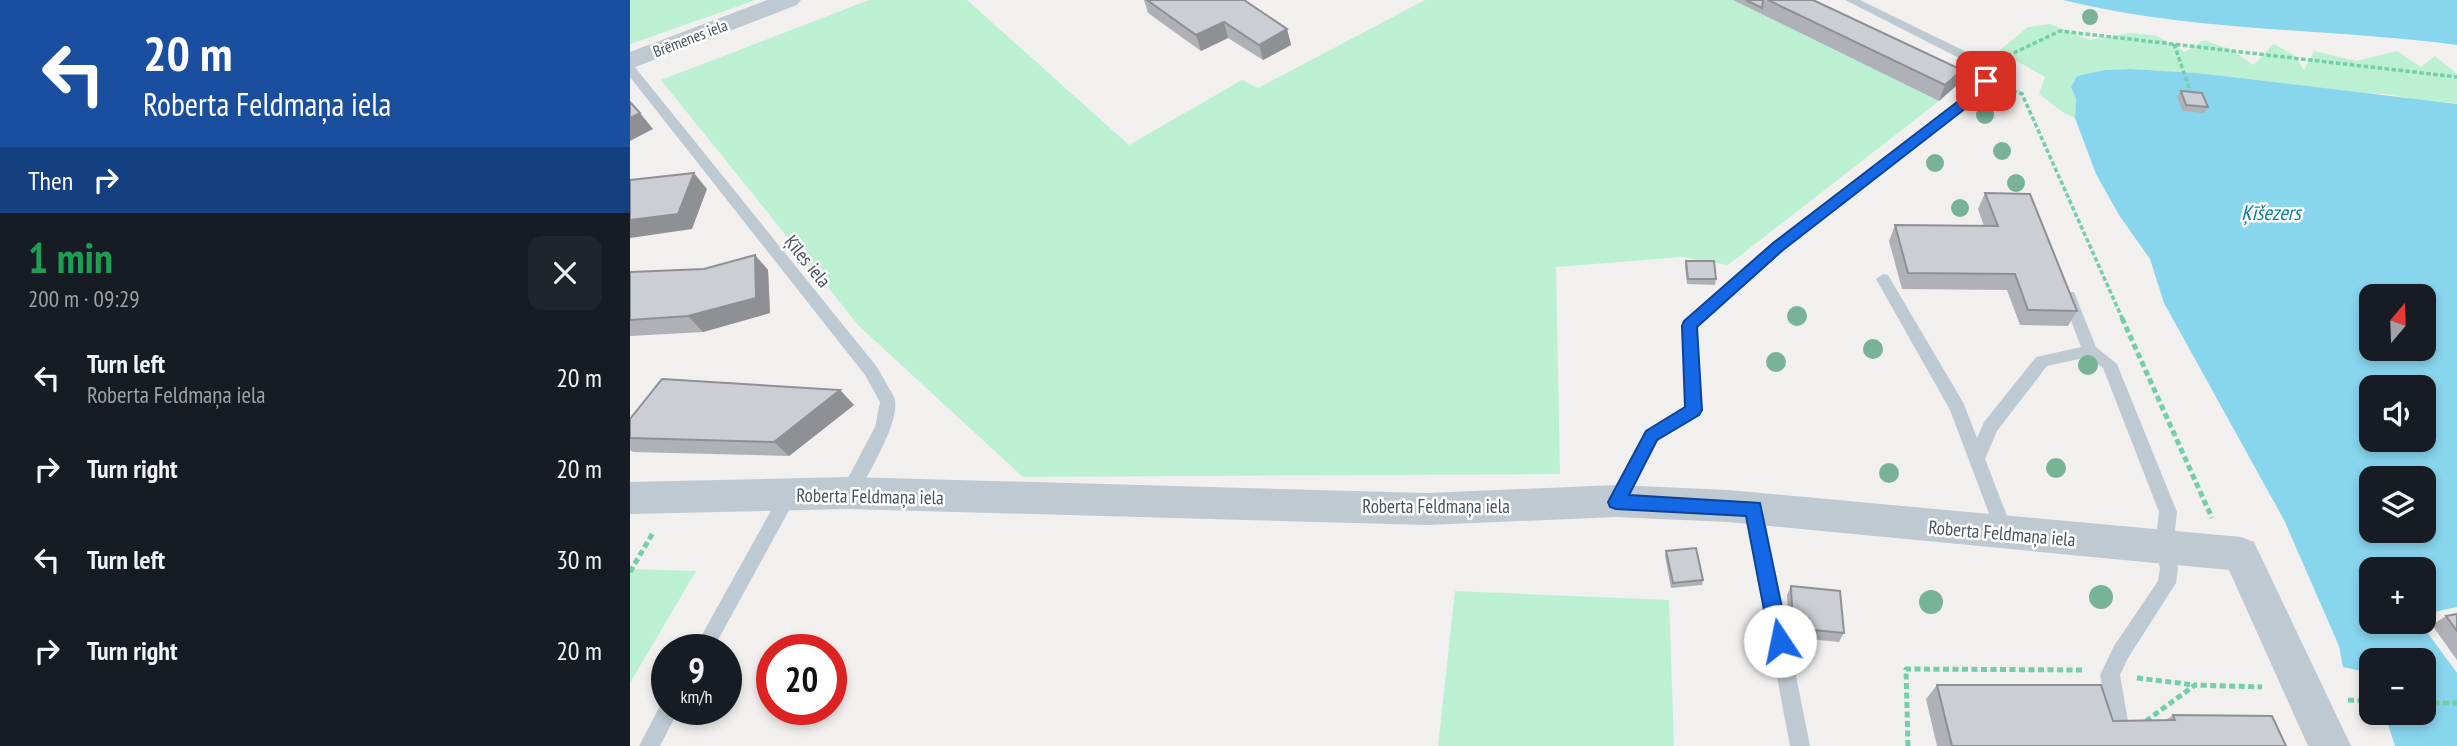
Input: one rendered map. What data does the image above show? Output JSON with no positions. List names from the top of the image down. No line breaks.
{"streets":{"street":["Brēmenes iela","Roberta Feldmaņa iela"],"lane":["Ķīles iela"]},"crossings":[["Ķīles iela","Roberta Feldmaņa iela"]],"water":["Ķīšezers"],"north":"top","page":{"turn":["20 m","Roberta Feldmaņa iela"],"then":"Then","heading":["1 min","200 m · 09:29"],"map_buttons":["+","−"],"list":[{"name":"Turn left","note":"Roberta Feldmaņa iela","value":"20 m"},{"name":"Turn right","value":"20 m"},{"name":"Turn left","value":"30 m"},{"name":"Turn right","value":"20 m"}],"speed":"9 km/h","limit":"20"}}
